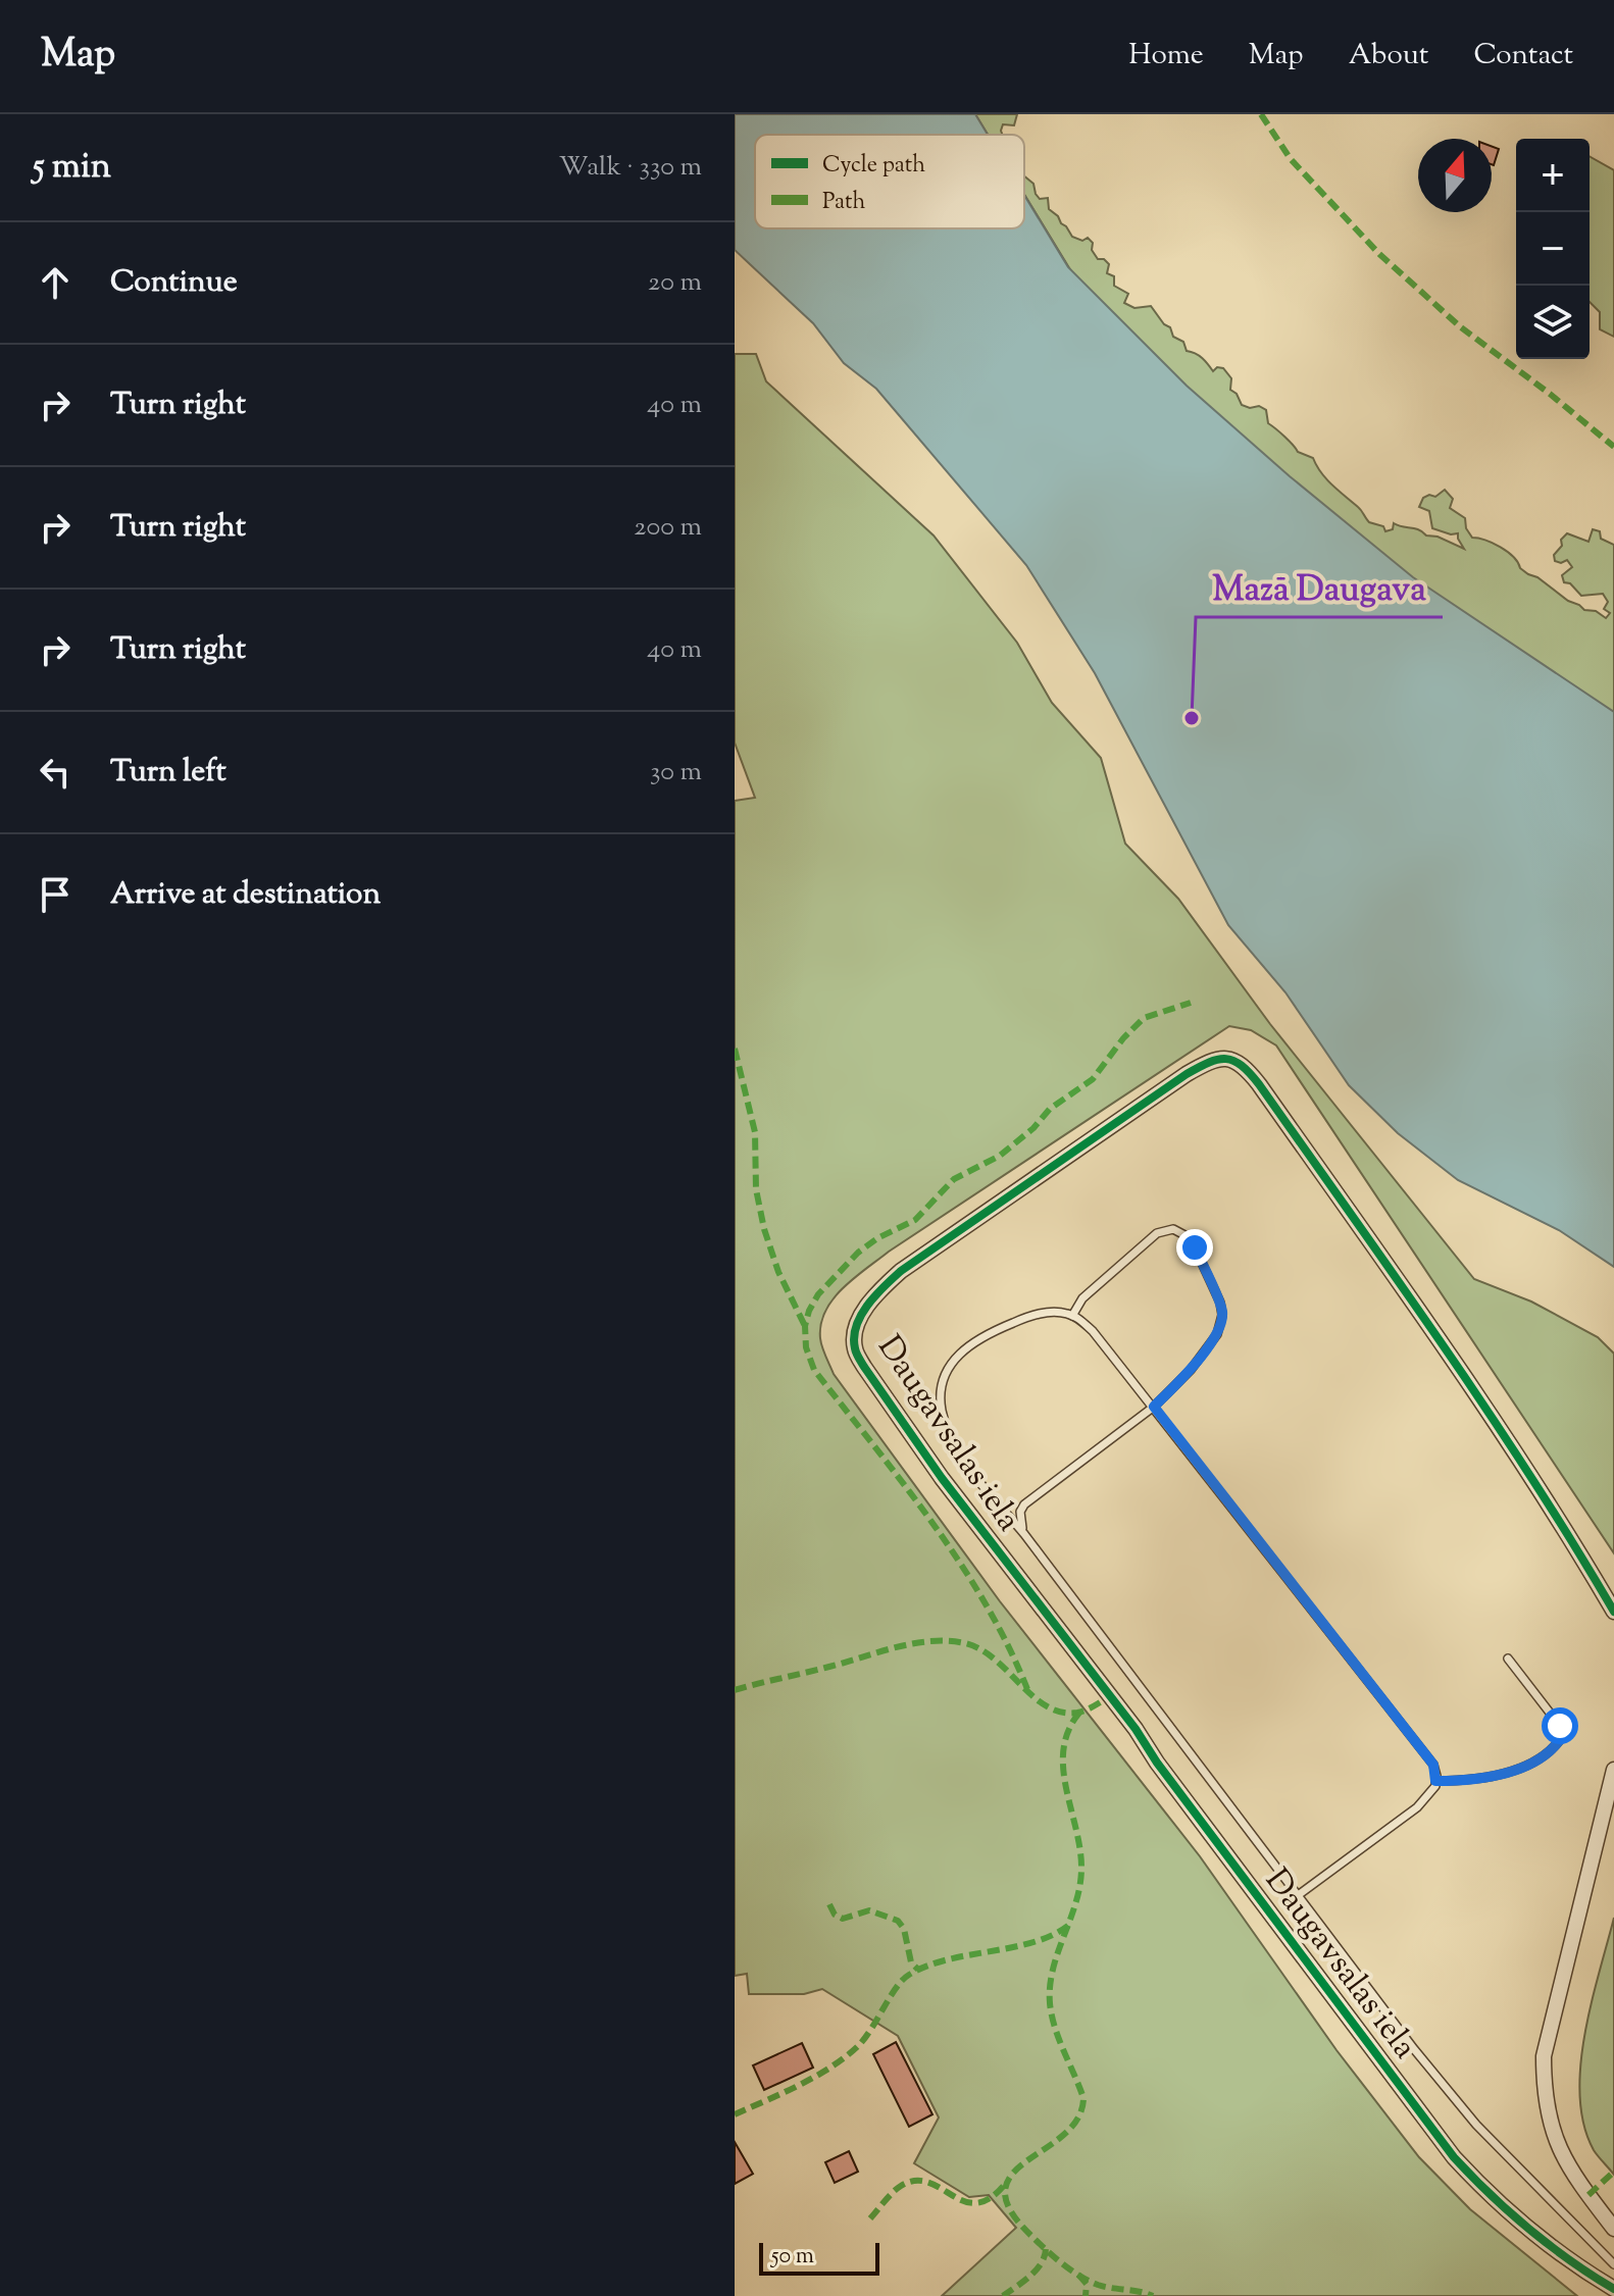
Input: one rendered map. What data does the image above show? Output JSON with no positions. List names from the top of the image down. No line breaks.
{"streets":{"street":["Daugavsalas iela"]},"places":["Mazā Daugava"],"legend":["Cycle path","Path"],"scale_bar":"50 m","north":"top","page":{"header":"Map","nav":["Home","Map","About","Contact"],"heading":["5 min","Walk · 330 m"],"map_buttons":["+","−"],"list":[["Continue","20 m"],["Turn right","40 m"],["Turn right","200 m"],["Turn right","40 m"],["Turn left","30 m"],"Arrive at destination"],"scale":"50 m"}}
